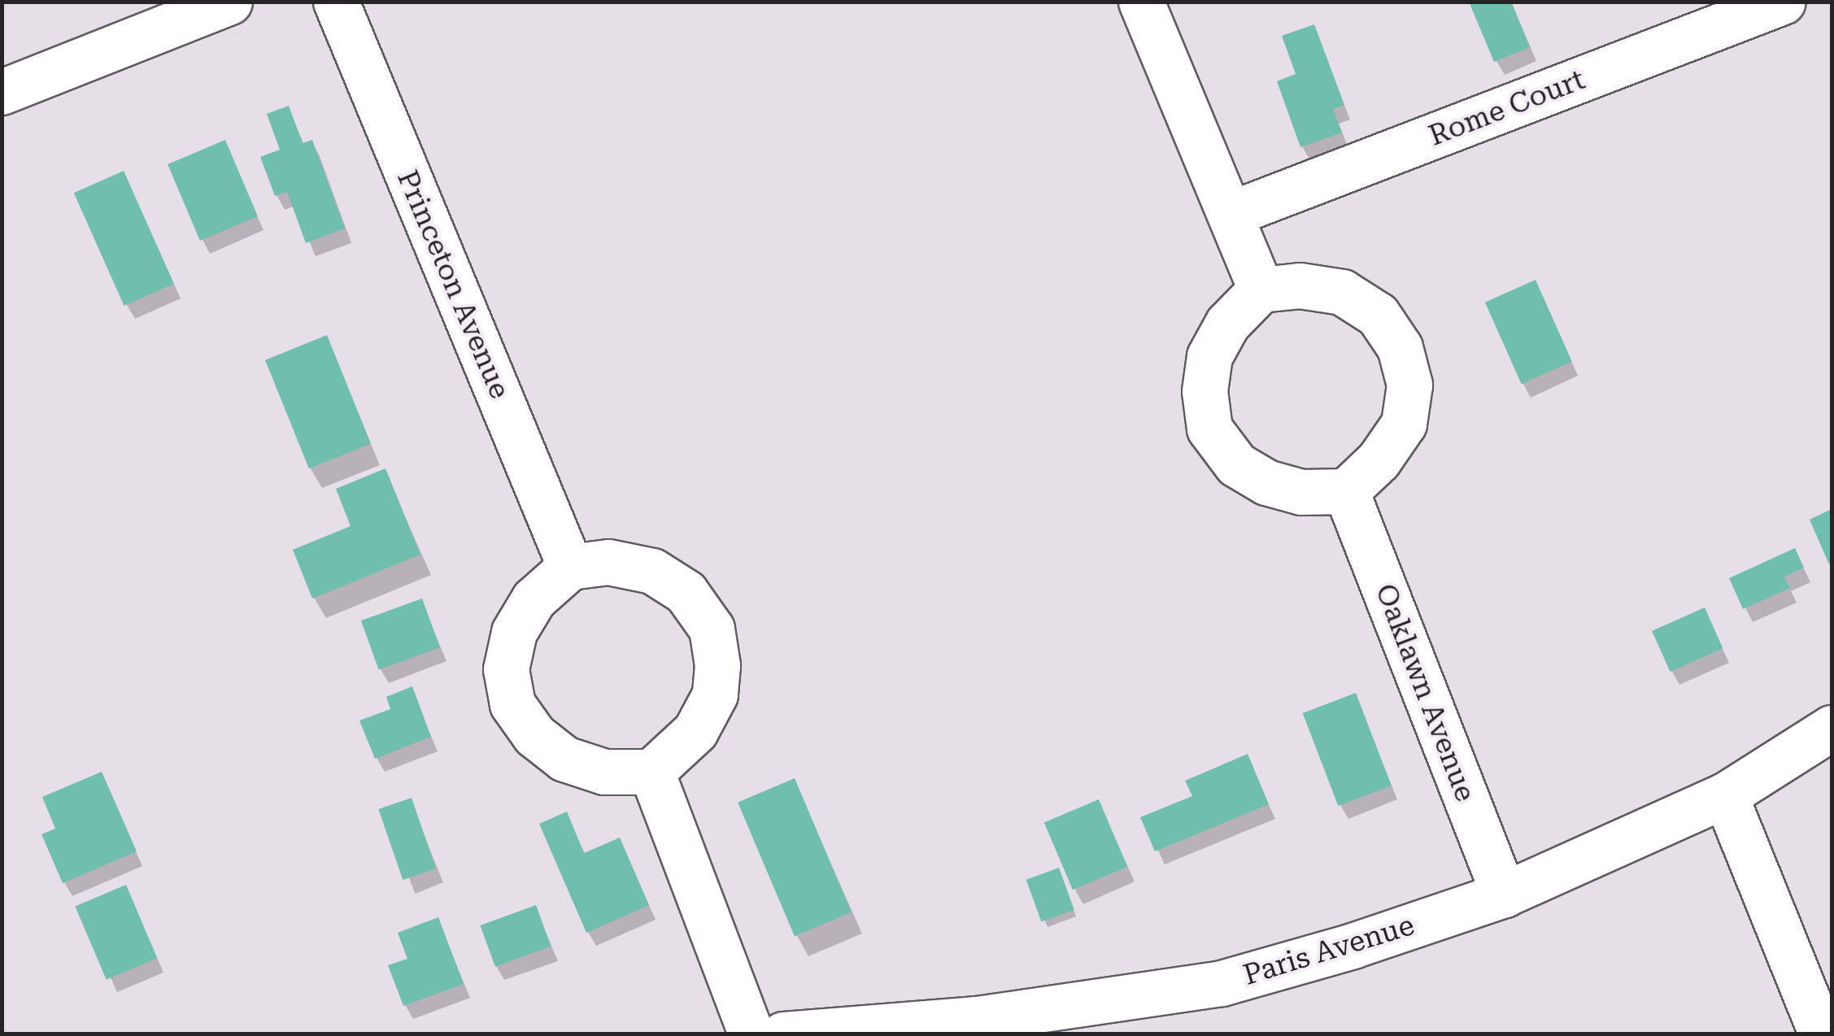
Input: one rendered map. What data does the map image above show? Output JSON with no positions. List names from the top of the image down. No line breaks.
{"streets":{"street":["Rome Court","Princeton Avenue","Oaklawn Avenue","Paris Avenue"]},"crossings":[["Oaklawn Avenue","Paris Avenue"]]}
